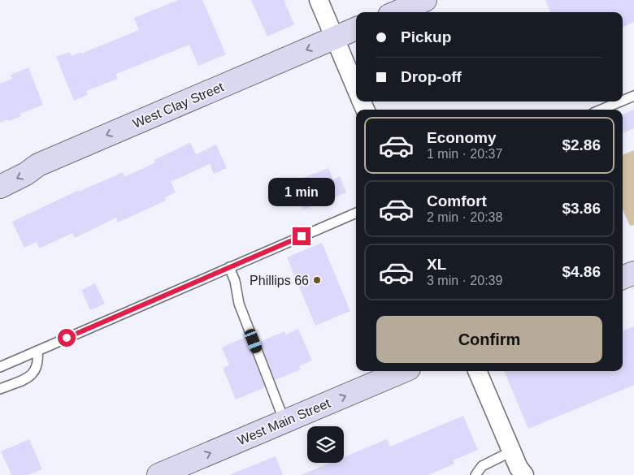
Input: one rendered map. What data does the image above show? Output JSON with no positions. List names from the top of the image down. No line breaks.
{"streets":{"main road":["West Clay Street","West Main Street"]},"one_way":["West Clay Street","West Main Street"],"places":["Phillips 66"],"page":{"banner":["Pickup","Drop-off"],"list":[{"name":"Economy","note":"1 min · 20:37","value":"$2.86"},{"name":"Comfort","note":"2 min · 20:38","value":"$3.86"},{"name":"XL","note":"3 min · 20:39","value":"$4.86"}],"bubble":"1 min","buttons":"Confirm"}}
